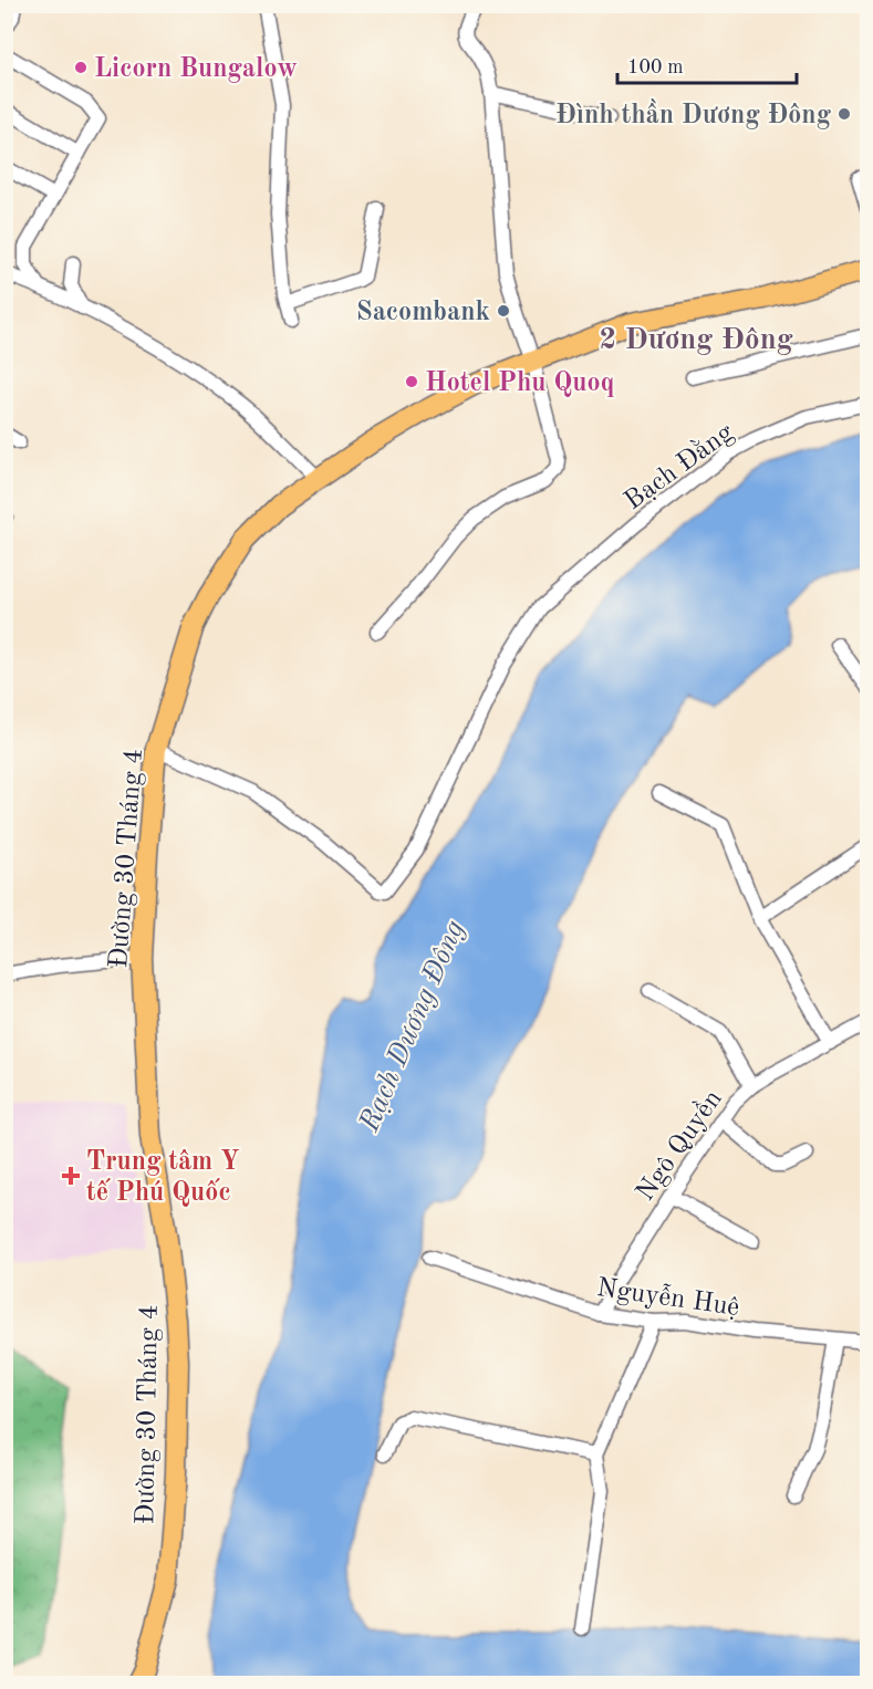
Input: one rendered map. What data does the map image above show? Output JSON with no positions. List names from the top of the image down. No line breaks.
{"streets":{"main road":["Đường 30 Tháng 4"],"street":["Bạch Đằng","Ngô Quyền","Nguyễn Huệ"]},"crossings":[["Bạch Đằng","Đường 30 Tháng 4"],["Ngô Quyền","Nguyễn Huệ"]],"districts":["2 Dương Đông"],"water":["Rạch Dương Đông"],"places":{"other":["Licorn Bungalow","Đình thần Dương Đông","Sacombank","Hotel Phu Quoq"],"health":["Trung tâm Y tế Phú Quốc"]},"scale_bar":"100 m"}
